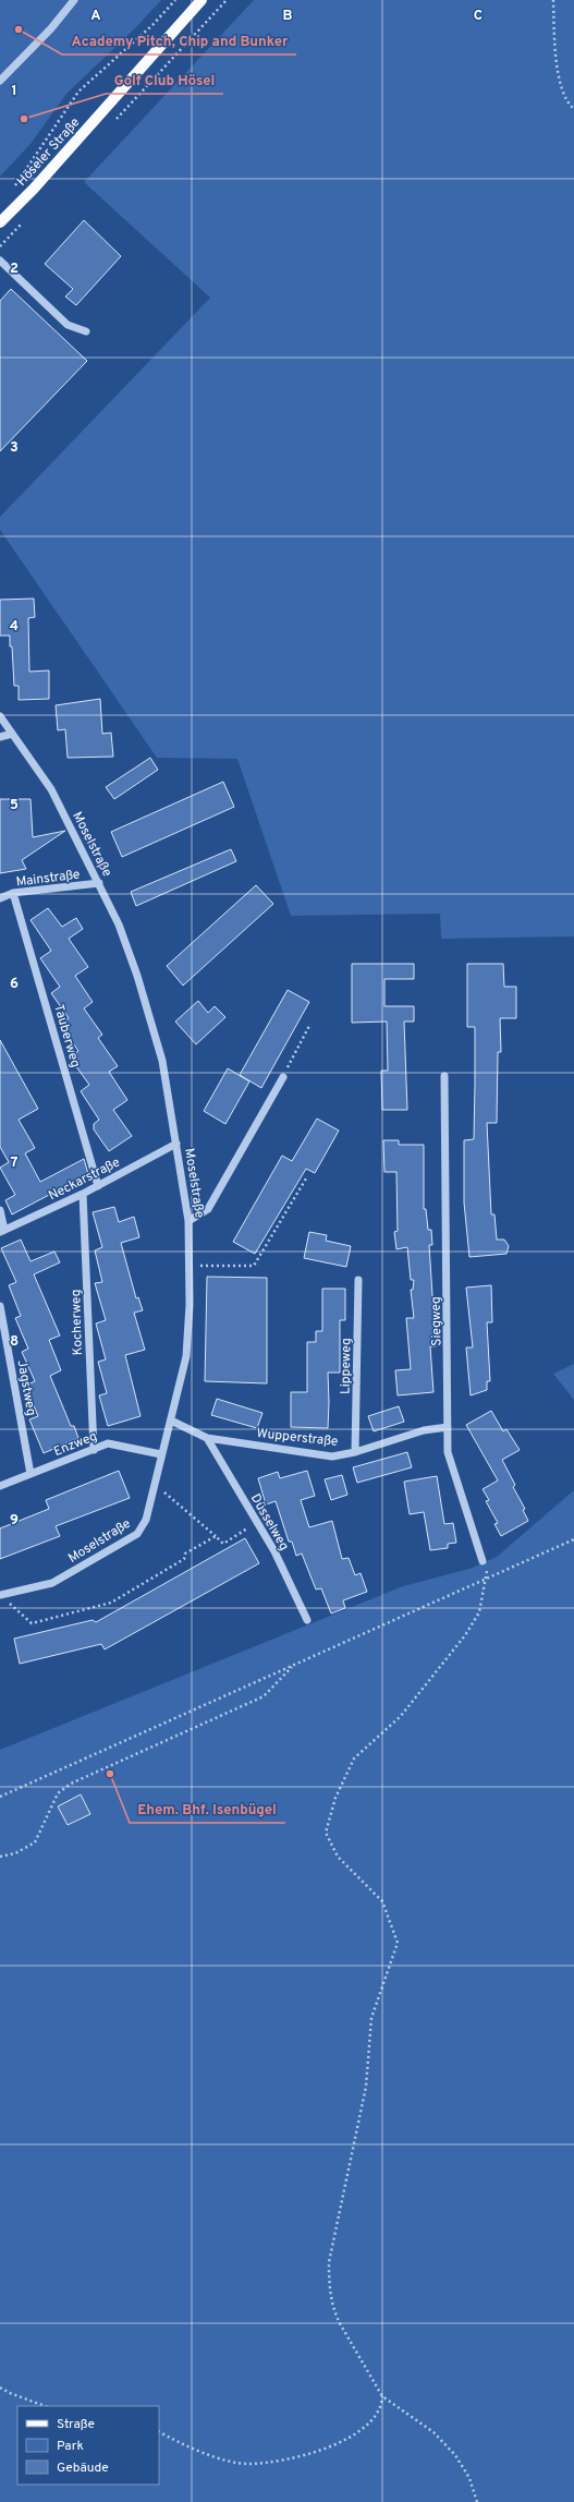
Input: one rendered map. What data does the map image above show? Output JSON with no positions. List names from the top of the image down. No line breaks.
{"streets":{"main road":["Höseler Straße"],"street":["Moselstraße","Mainstraße","Tauberweg","Neckarstraße","Siegweg","Kocherweg","Lippeweg","Jagstweg","Wupperstraße","Enzweg","Düsselweg"]},"crossings":[["Moselstraße","Mainstraße"],["Moselstraße","Neckarstraße"],["Moselstraße","Wupperstraße"],["Moselstraße","Enzweg"],["Mainstraße","Tauberweg"],["Tauberweg","Neckarstraße"],["Neckarstraße","Kocherweg"],["Siegweg","Wupperstraße"],["Kocherweg","Enzweg"],["Lippeweg","Wupperstraße"],["Jagstweg","Enzweg"],["Wupperstraße","Düsselweg"]],"places":["Academy Pitch, Chip and Bunker","Golf Club Hösel","Ehem. Bhf. Isenbügel"],"legend":["Straße","Park","Gebäude"],"grid":{"columns":["A","B","C"],"rows":["1","2","3","4","5","6","7","8","9"]}}
